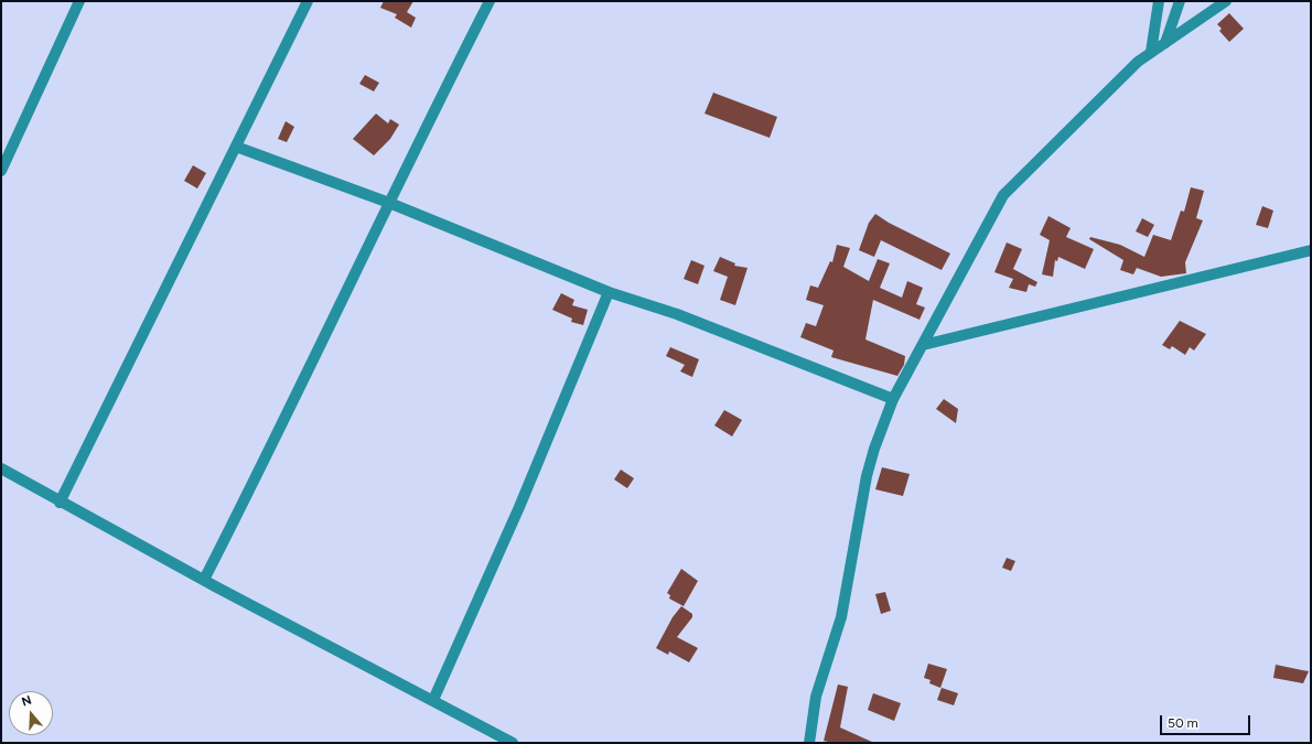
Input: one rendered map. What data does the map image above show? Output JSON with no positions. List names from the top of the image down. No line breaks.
{"scale_bar":"50 m","north":"top"}
